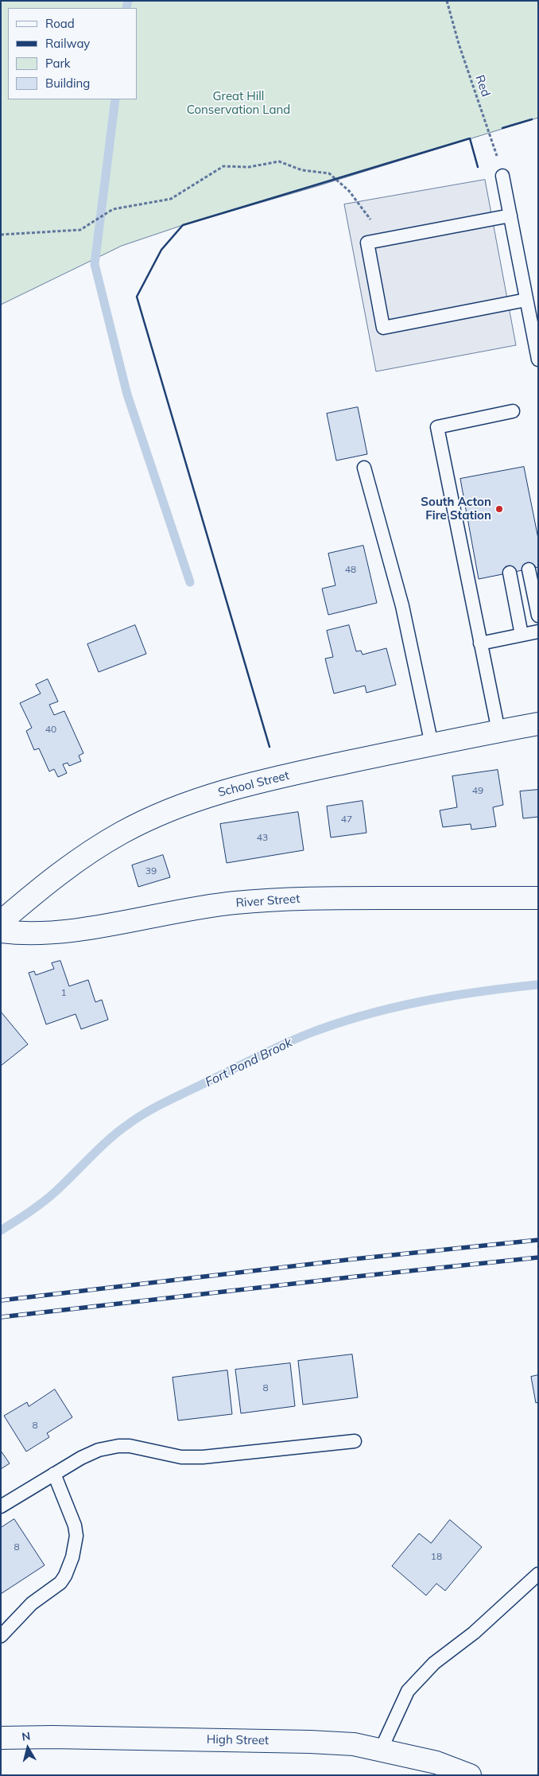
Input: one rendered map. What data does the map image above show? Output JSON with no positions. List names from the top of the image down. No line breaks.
{"streets":{"street":["School Street","River Street","High Street"],"path":["Red"]},"water":["Fort Pond Brook"],"parks":["Great Hill Conservation Land"],"places":["South Acton Fire Station"],"house_numbers":["48","40","49","47","43","39","1","8","8","8","18"],"legend":["Road","Railway","Park","Building"],"north":"top"}
